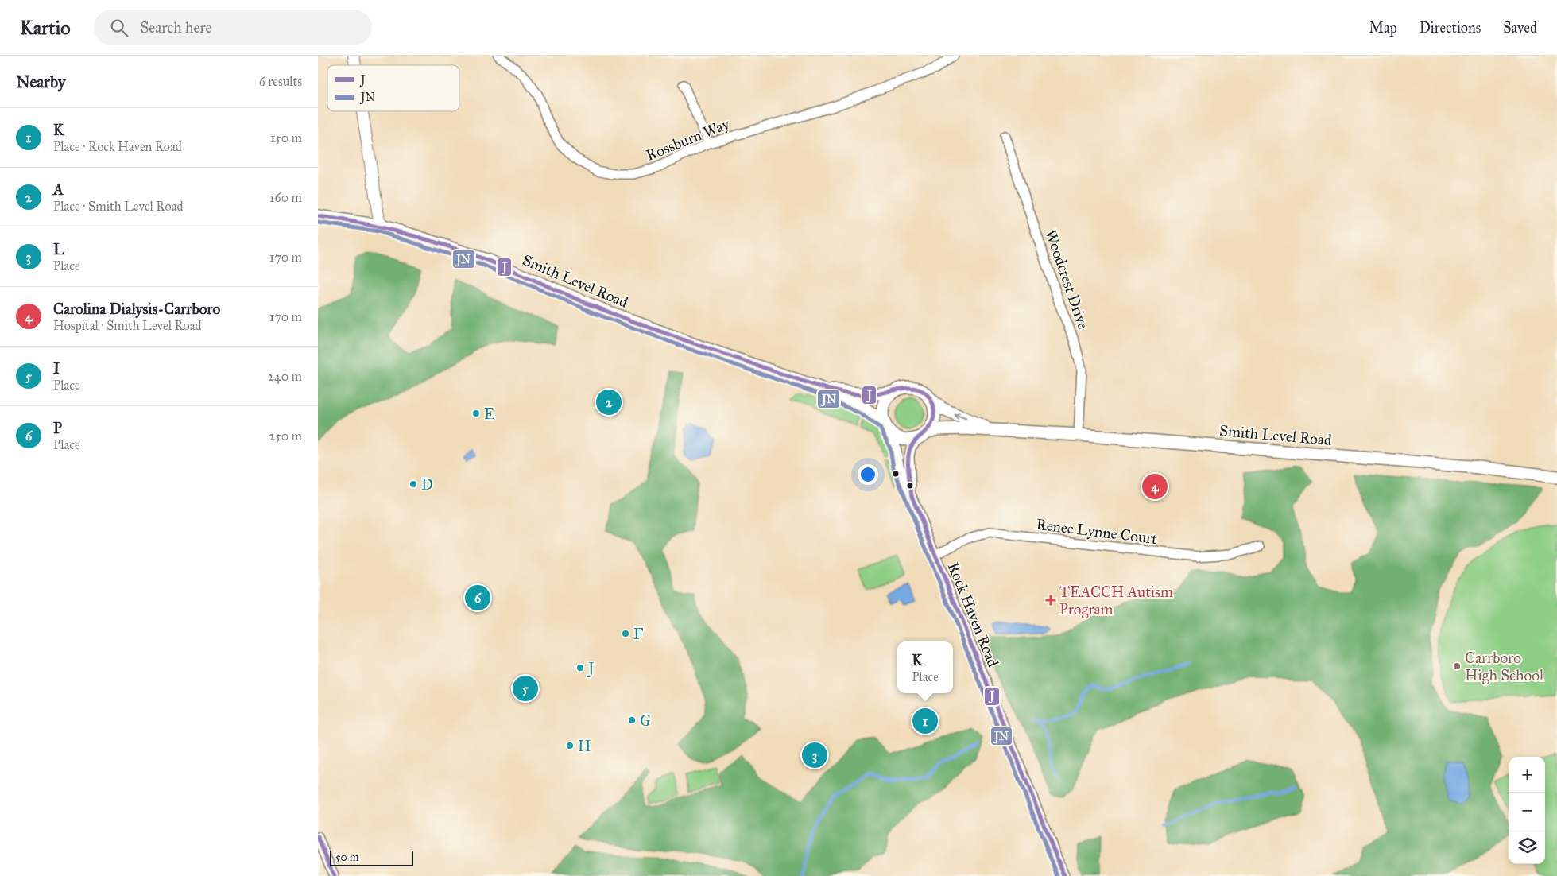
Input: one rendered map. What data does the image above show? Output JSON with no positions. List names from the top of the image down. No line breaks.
{"streets":{"main road":["Smith Level Road"],"street":["Rossburn Way","Woodcrest Drive","Renee Lynne Court","Rock Haven Road"]},"crossings":[["Woodcrest Drive","Smith Level Road"],["Smith Level Road","Rock Haven Road"],["Renee Lynne Court","Rock Haven Road"]],"places":{"other":["E","D","F","Carrboro High School","J","G","H"],"health":["TEACCH Autism Program"]},"lines":["transit line J","transit line JN"],"legend":["J","JN"],"scale_bar":"50 m","page":{"header":"Kartio","search":"Search here","nav":["Map","Directions","Saved"],"heading":["Nearby","6 results"],"list":[{"mark":"1","name":"K","note":"Place · Rock Haven Road","value":"150 m"},{"mark":"2","name":"A","note":"Place · Smith Level Road","value":"160 m"},{"mark":"3","name":"L","note":"Place","value":"170 m"},{"mark":"4","name":"Carolina Dialysis-Carrboro","note":"Hospital · Smith Level Road","value":"170 m"},{"mark":"5","name":"I","note":"Place","value":"240 m"},{"mark":"6","name":"P","note":"Place","value":"250 m"}],"pins":["2","4","6","5","1","3"],"popup":["K","Place"],"map_buttons":["+","−"],"scale":"50 m"}}
